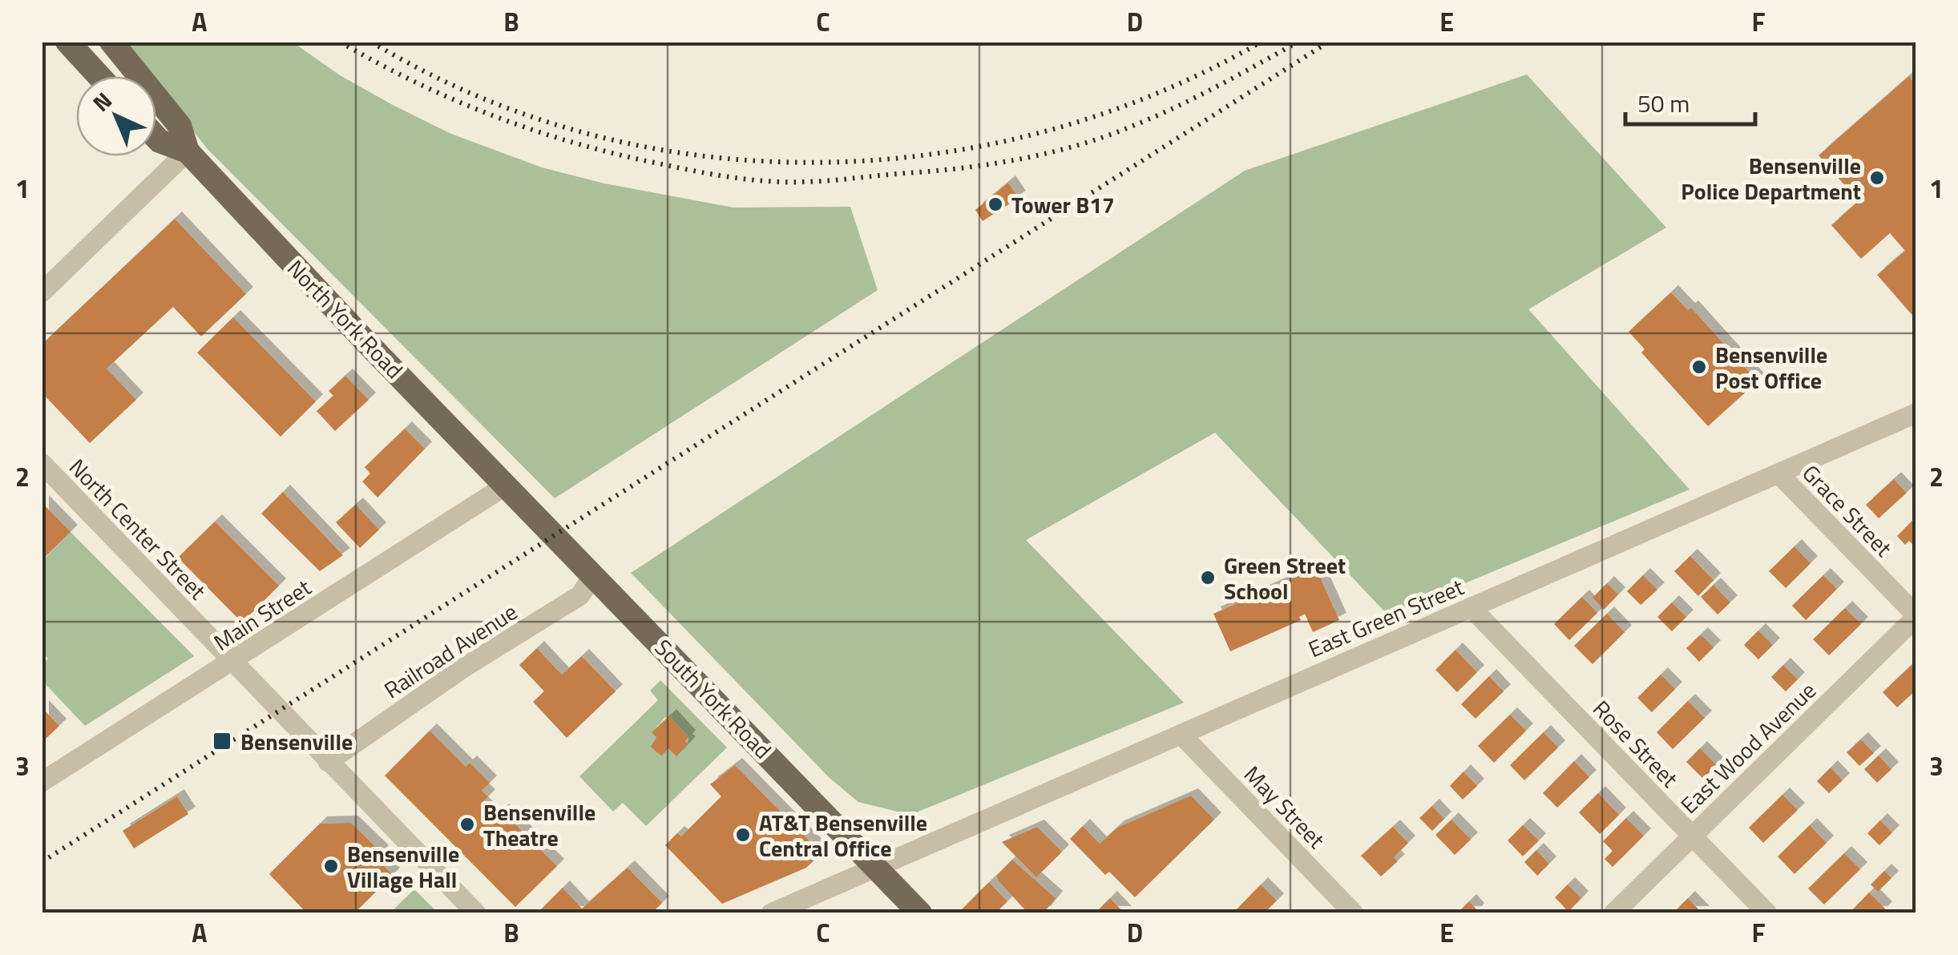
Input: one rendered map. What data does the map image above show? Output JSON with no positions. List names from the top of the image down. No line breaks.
{"streets":{"main road":["North York Road","South York Road"],"street":["Grace Street","North Center Street","Main Street","East Green Street","Railroad Avenue","Rose Street","East Wood Avenue","May Street"]},"crossings":[["North York Road","Main Street"],["North York Road","South York Road"],["Grace Street","East Green Street"],["Grace Street","East Wood Avenue"],["North Center Street","Main Street"],["North Center Street","Railroad Avenue"],["Main Street","South York Road"],["East Green Street","South York Road"],["East Green Street","Rose Street"],["East Green Street","May Street"],["Railroad Avenue","South York Road"],["Rose Street","East Wood Avenue"]],"places":{"other":["Bensenville Police Department","Tower B17","Bensenville Post Office","Green Street School","Bensenville Theatre","AT&T Bensenville Central Office","Bensenville Village Hall"],"transit":["Bensenville"]},"scale_bar":"50 m","north":"top left","grid":{"columns":["A","B","C","D","E","F"],"rows":["1","2","3"]}}
